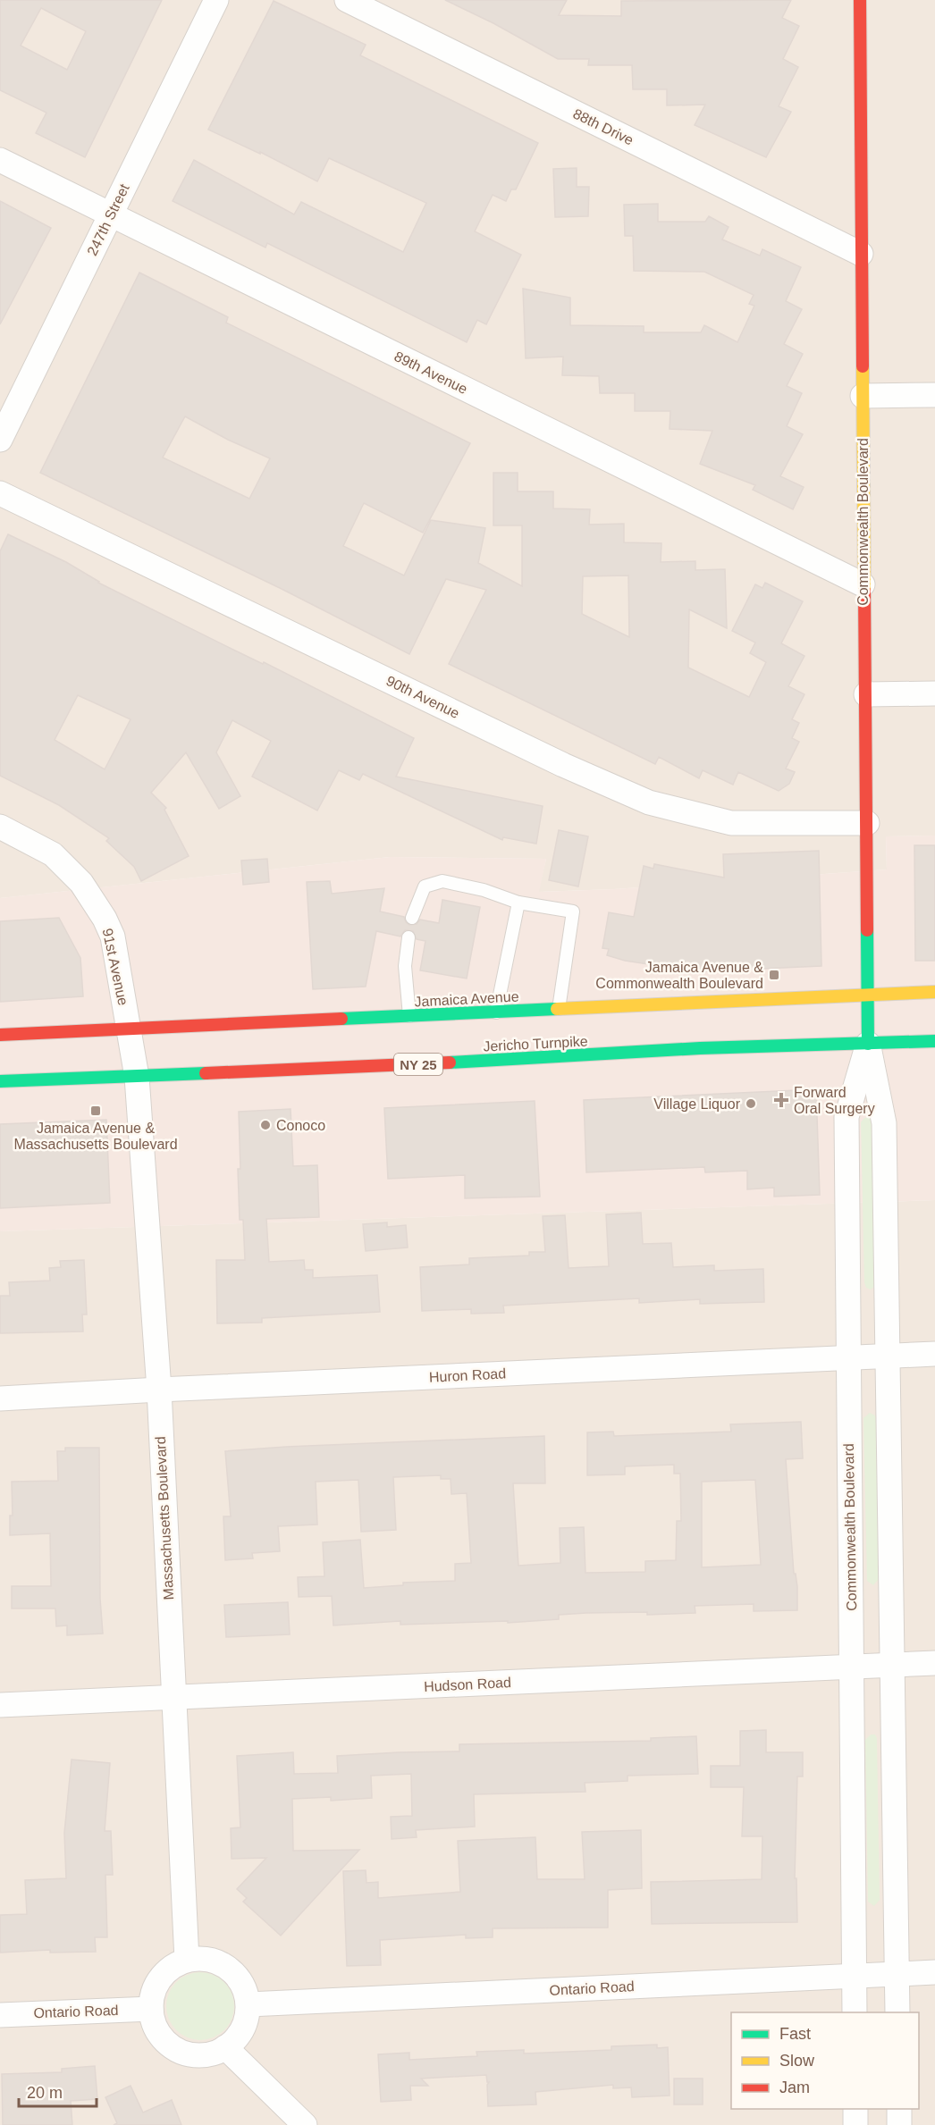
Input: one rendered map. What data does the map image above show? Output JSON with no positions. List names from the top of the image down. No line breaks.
{"streets":{"main road":["Commonwealth Boulevard","Jamaica Avenue","Jericho Turnpike","NY 25"],"street":["88th Drive","247th Street","89th Avenue","90th Avenue","91st Avenue","Huron Road","Massachusetts Boulevard","Hudson Road","Ontario Road"]},"crossings":[["88th Drive","Commonwealth Boulevard"],["247th Street","89th Avenue"],["89th Avenue","Commonwealth Boulevard"],["Commonwealth Boulevard","90th Avenue"],["Commonwealth Boulevard","Jamaica Avenue"],["Commonwealth Boulevard","Jericho Turnpike"],["Commonwealth Boulevard","Huron Road"],["Commonwealth Boulevard","Hudson Road"],["Commonwealth Boulevard","Ontario Road"],["91st Avenue","Jamaica Avenue"],["91st Avenue","Jericho Turnpike"],["91st Avenue","NY 25"],["91st Avenue","Massachusetts Boulevard"],["Jericho Turnpike","NY 25"],["Jericho Turnpike","Massachusetts Boulevard"],["NY 25","Massachusetts Boulevard"],["Huron Road","Massachusetts Boulevard"],["Massachusetts Boulevard","Hudson Road"],["Massachusetts Boulevard","Ontario Road"]],"places":{"transit":["Jamaica Avenue & Commonwealth Boulevard","Jamaica Avenue & Massachusetts Boulevard"],"health":["Forward Oral Surgery"],"other":["Village Liquor","Conoco"]},"legend":["Fast","Slow","Jam"],"scale_bar":"20 m"}
